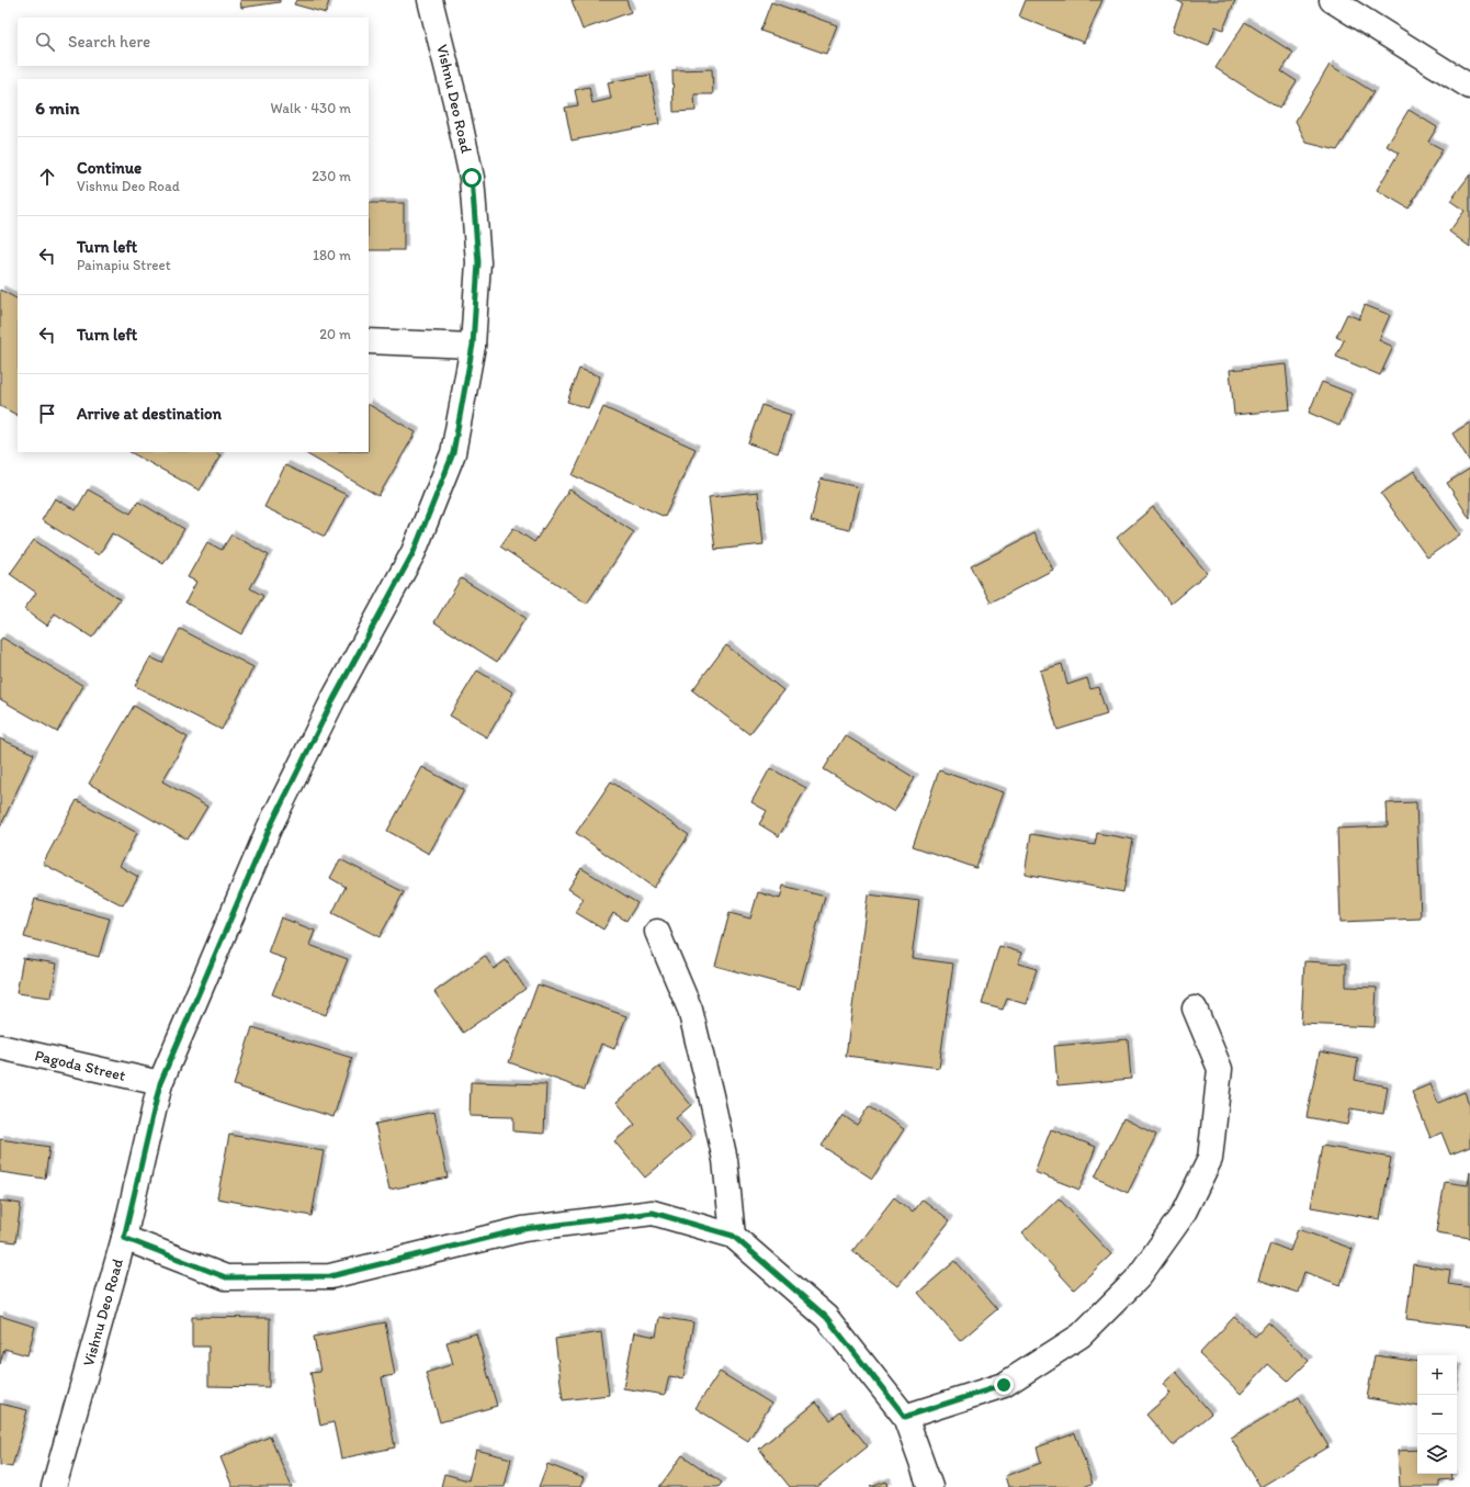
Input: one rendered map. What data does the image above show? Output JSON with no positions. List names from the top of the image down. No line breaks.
{"streets":{"street":["Vishnu Deo Road","Pagoda Street"]},"crossings":[["Vishnu Deo Road","Pagoda Street"]],"page":{"search":"Search here","heading":["6 min","Walk · 430 m"],"list":[["Continue","Vishnu Deo Road","230 m"],["Turn left","Painapiu Street","180 m"],["Turn left","20 m"],"Arrive at destination"],"map_buttons":["+","−"]}}
